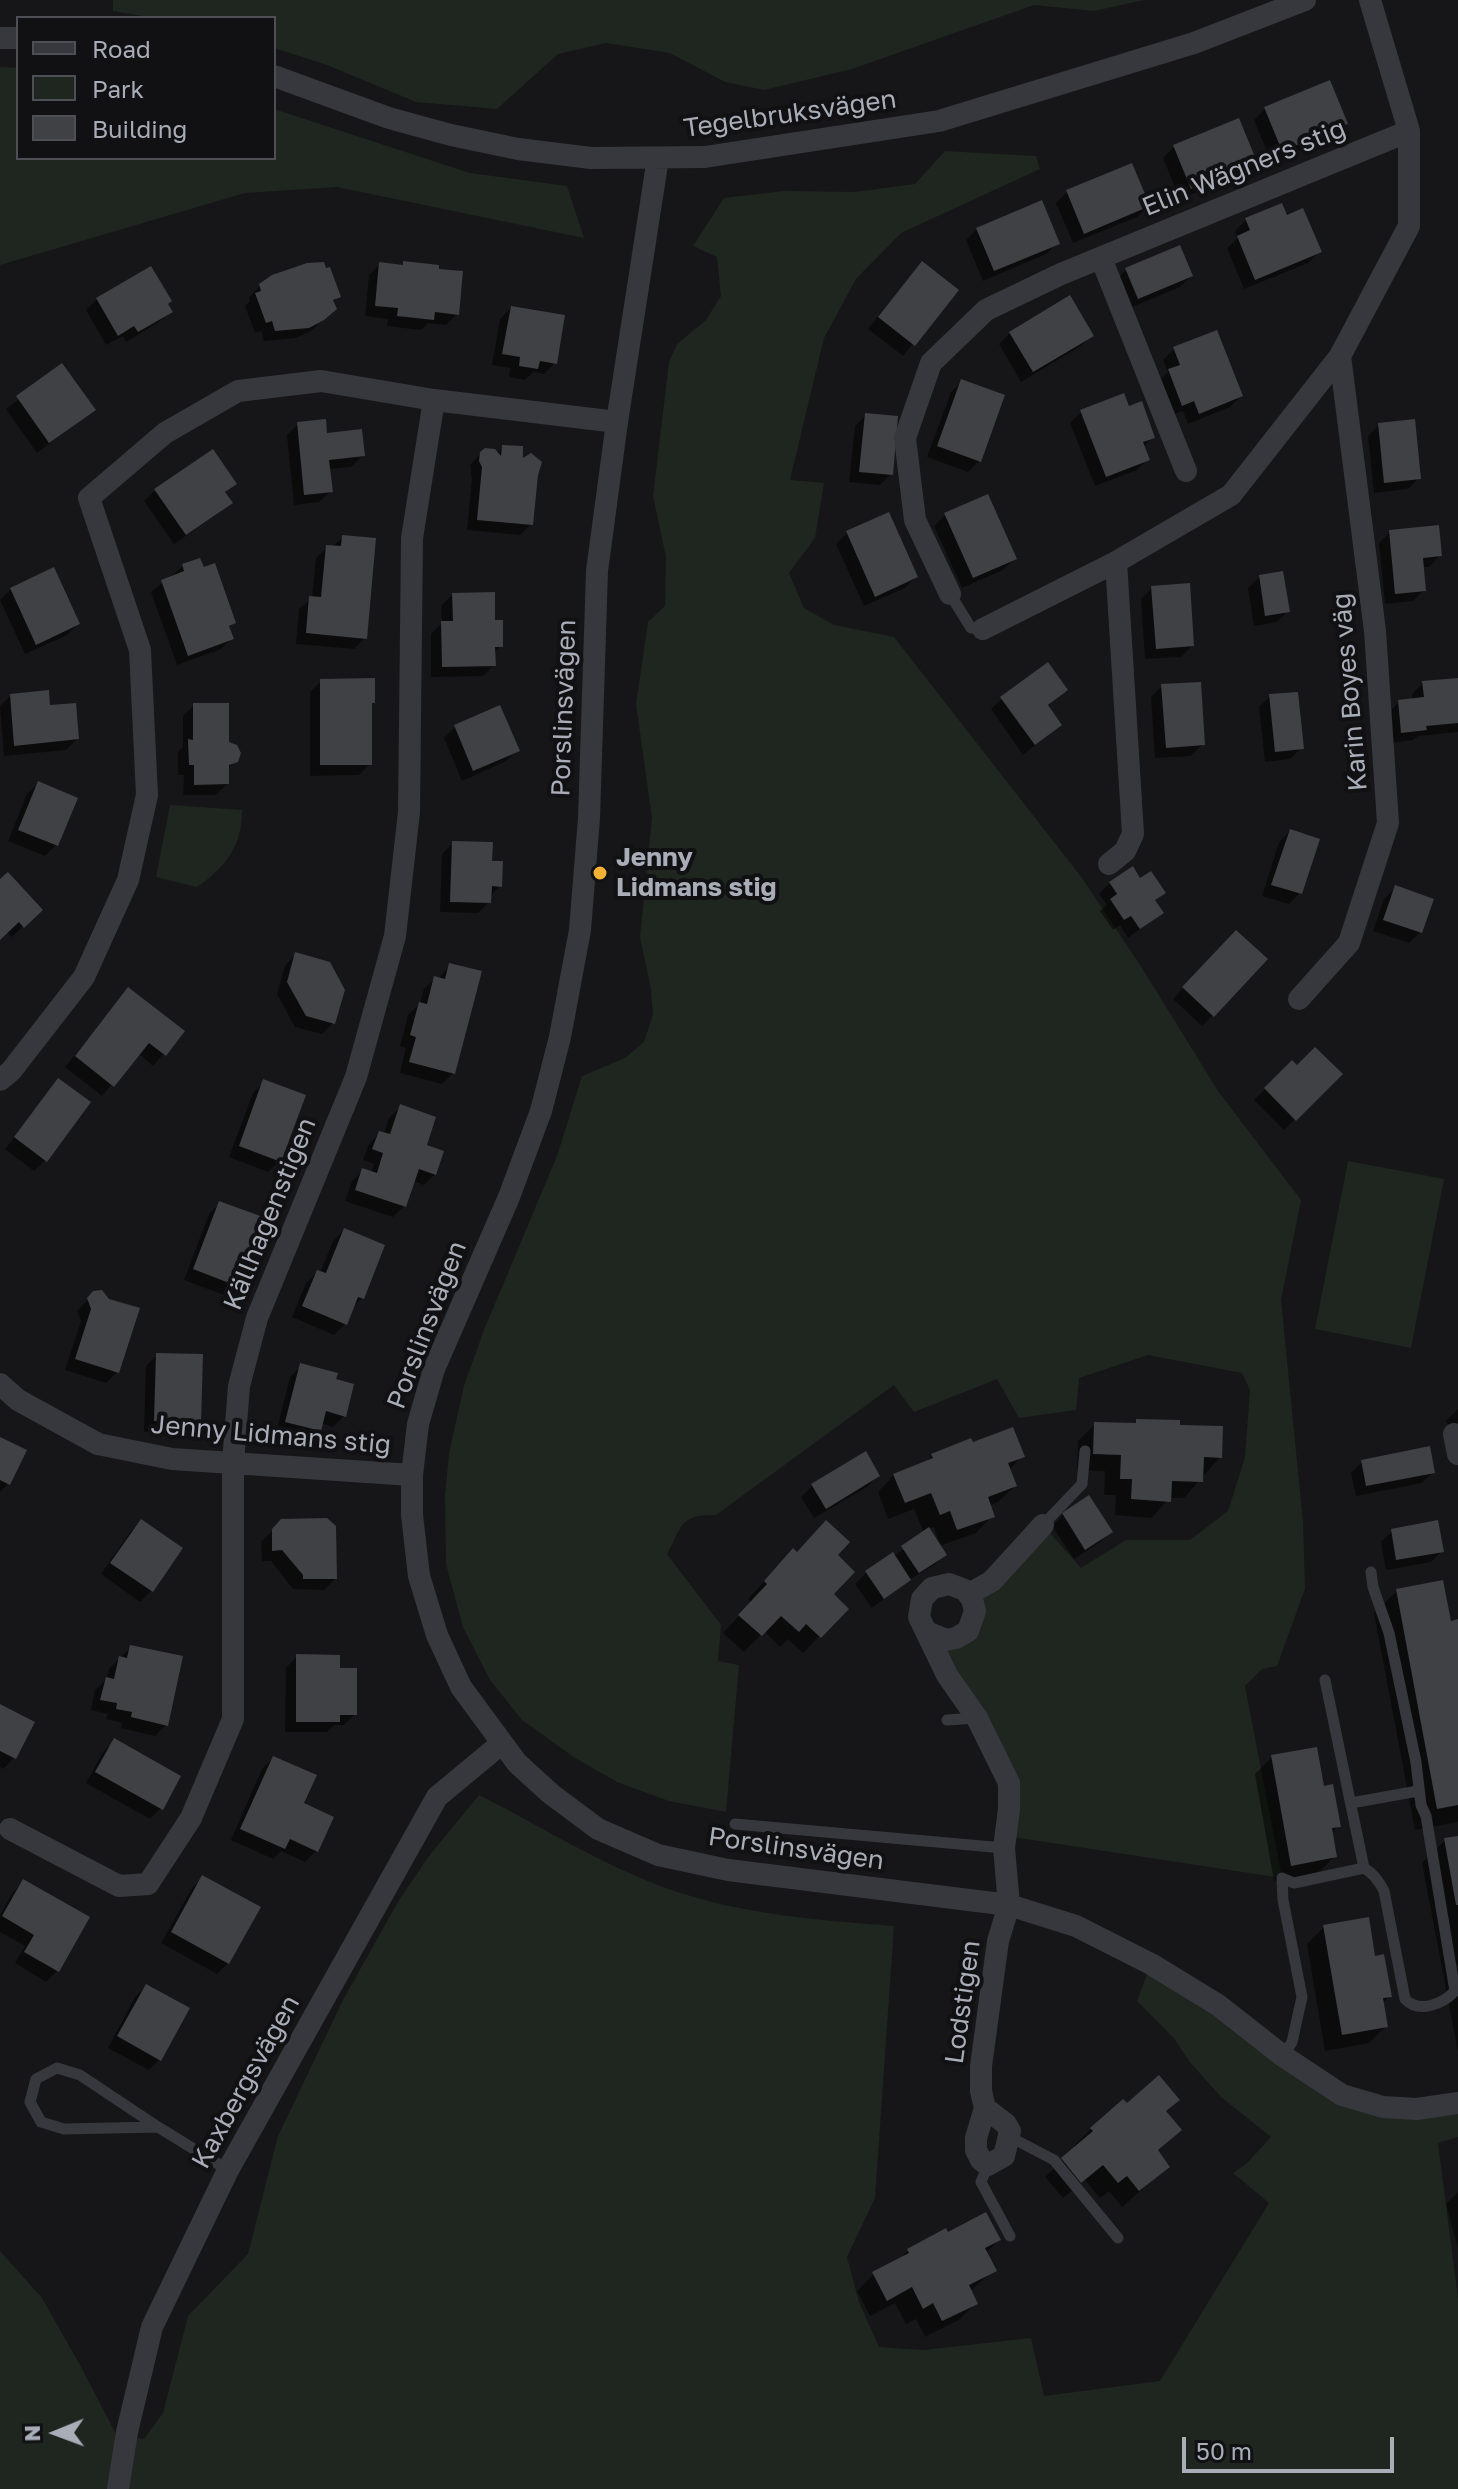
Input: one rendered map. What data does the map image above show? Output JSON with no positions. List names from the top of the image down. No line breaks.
{"streets":{"street":["Tegelbruksvägen","Elin Wägners stig","Karin Boyes väg","Porslinsvägen","Källhagenstigen","Jenny Lidmans stig","Lodstigen","Kaxbergsvägen"]},"crossings":[["Tegelbruksvägen","Porslinsvägen"],["Porslinsvägen","Jenny Lidmans stig"],["Porslinsvägen","Lodstigen"],["Porslinsvägen","Kaxbergsvägen"],["Källhagenstigen","Jenny Lidmans stig"]],"places":["Jenny Lidmans stig"],"legend":["Road","Park","Building"],"scale_bar":"50 m","north":"left"}
